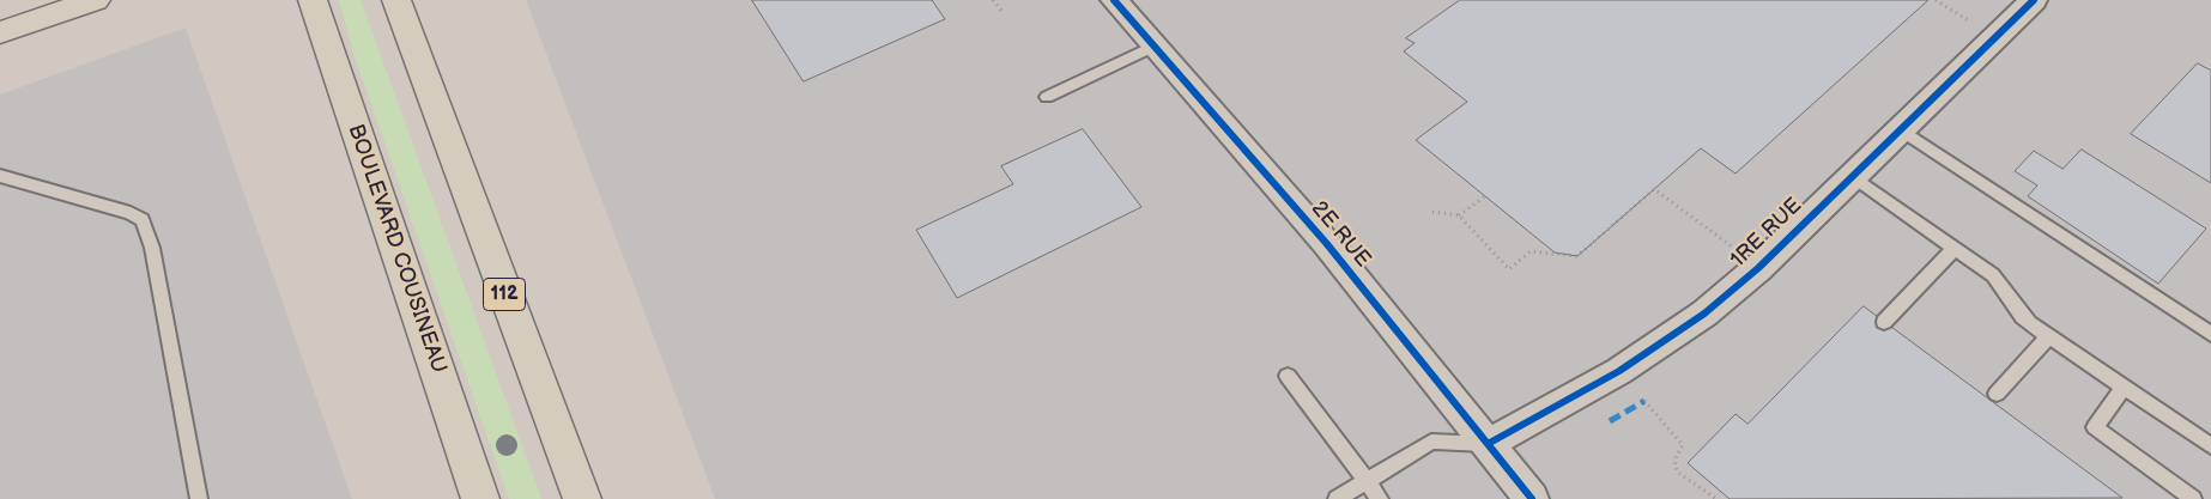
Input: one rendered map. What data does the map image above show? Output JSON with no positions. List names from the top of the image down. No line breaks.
{"streets":{"main road":["BOULEVARD COUSINEAU","112"],"street":["1RE RUE","2E RUE"]},"crossings":[["1RE RUE","2E RUE"]]}
